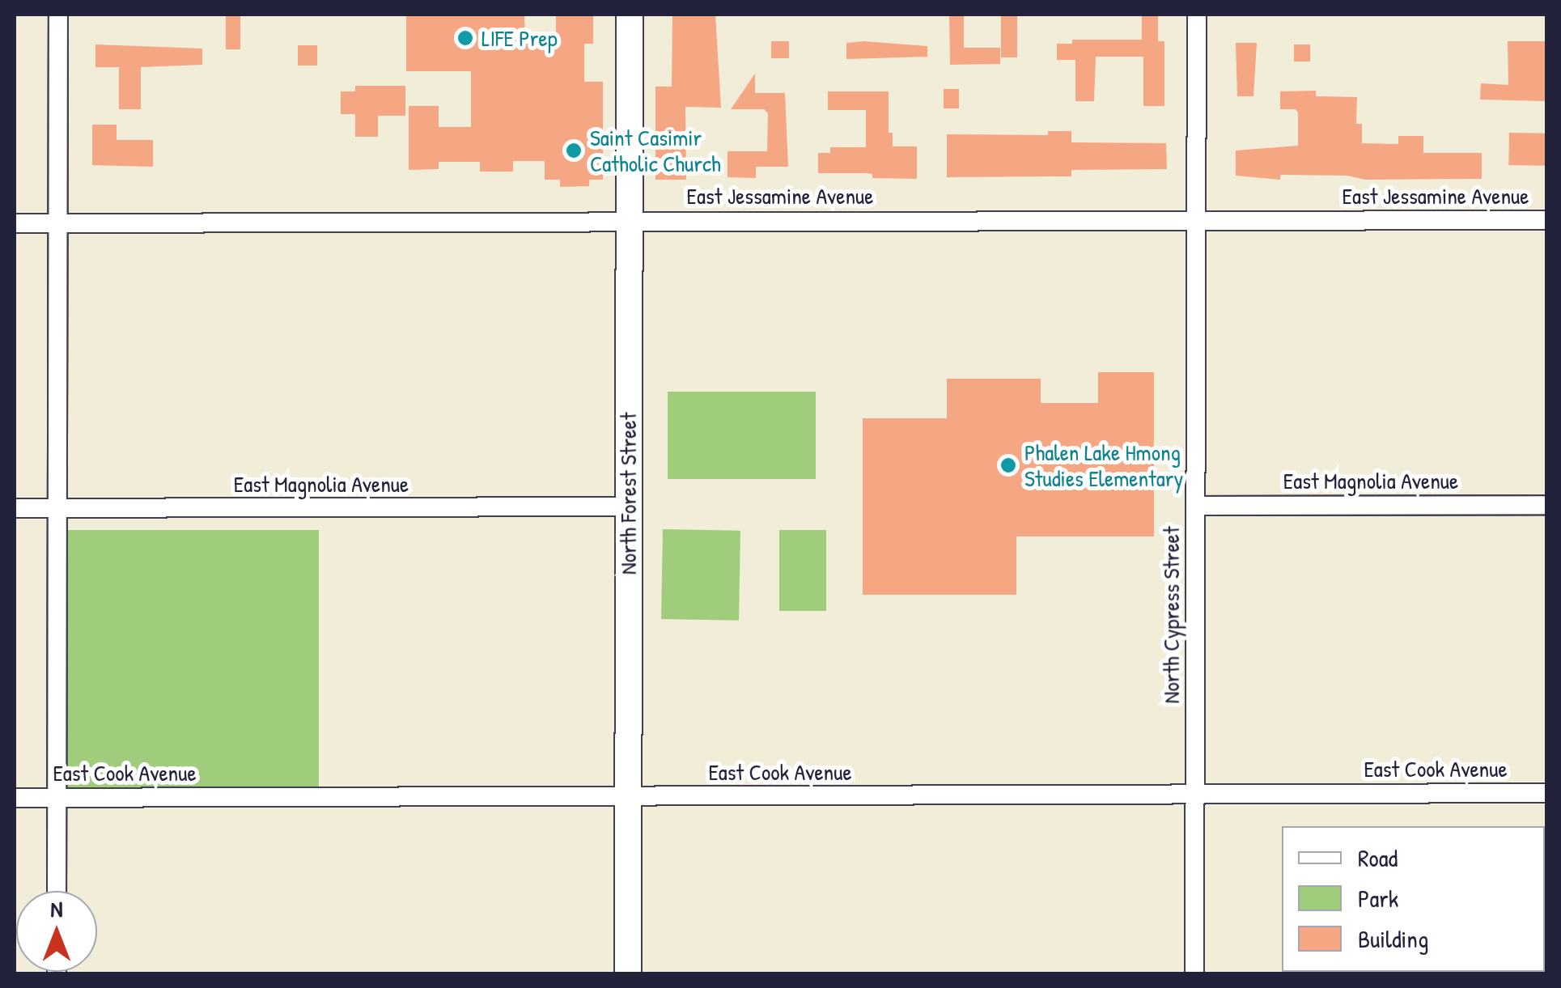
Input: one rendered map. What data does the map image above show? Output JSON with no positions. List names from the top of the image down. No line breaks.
{"streets":{"street":["East Jessamine Avenue","East Magnolia Avenue","North Forest Street","North Cypress Street","East Cook Avenue"]},"crossings":[["East Jessamine Avenue","North Forest Street"],["East Jessamine Avenue","North Cypress Street"],["East Magnolia Avenue","North Forest Street"],["East Magnolia Avenue","North Cypress Street"],["North Forest Street","East Cook Avenue"],["North Cypress Street","East Cook Avenue"]],"places":["LIFE Prep","Saint Casimir Catholic Church","Phalen Lake Hmong Studies Elementary"],"legend":["Road","Park","Building"],"north":"top"}
